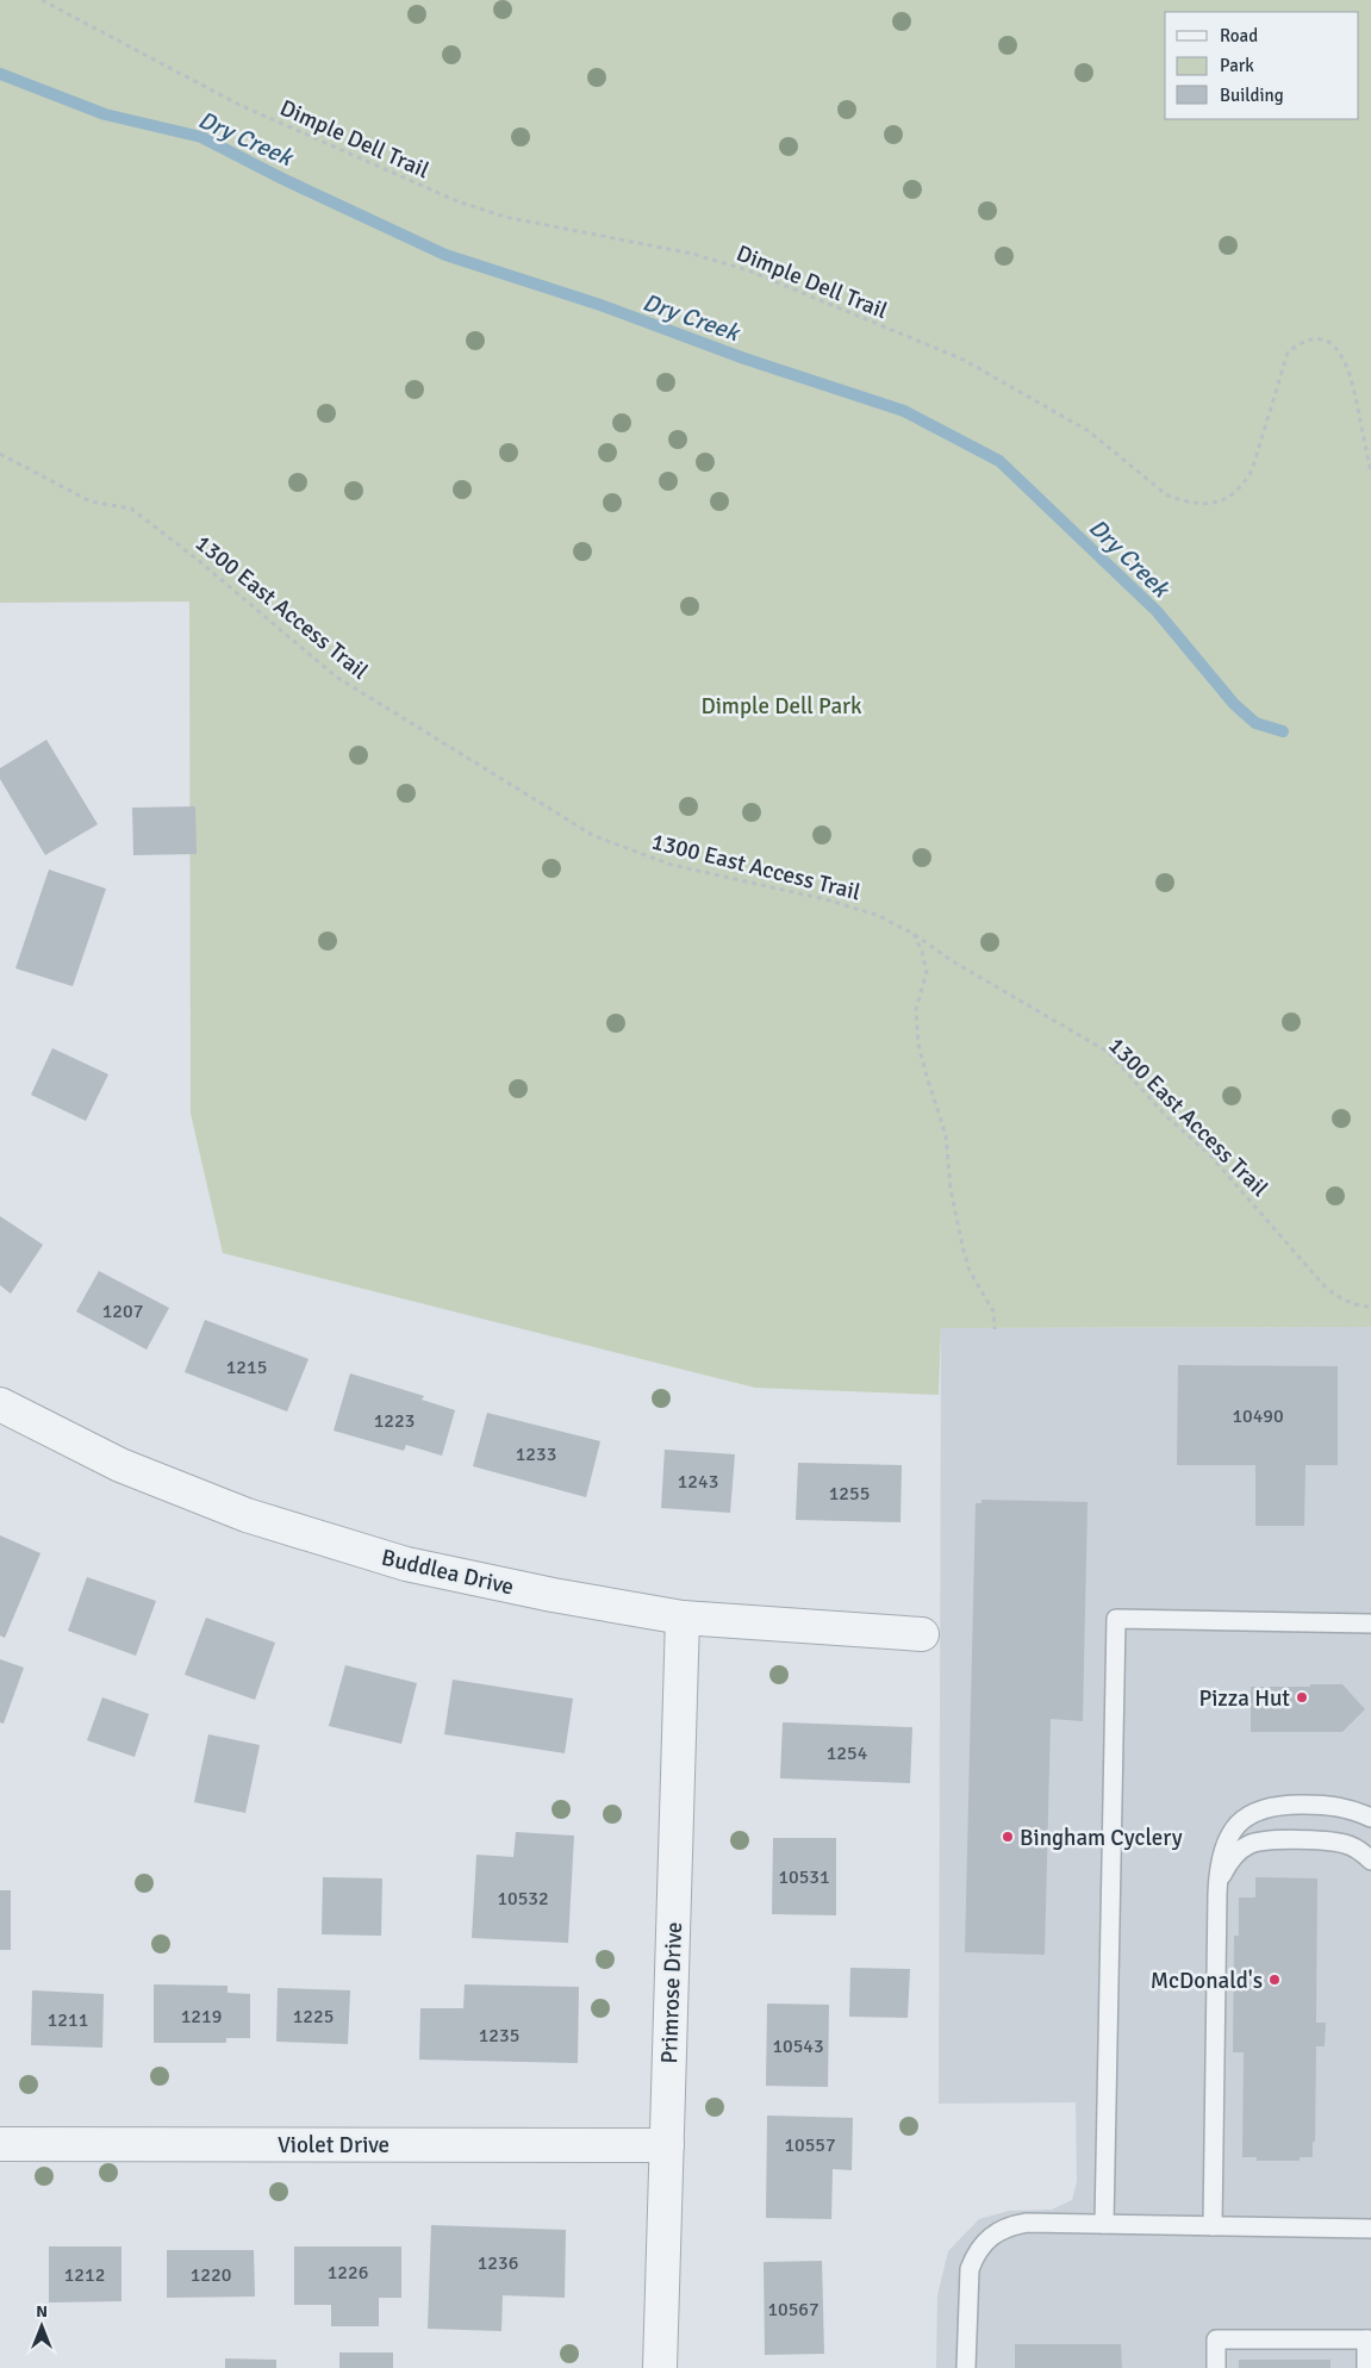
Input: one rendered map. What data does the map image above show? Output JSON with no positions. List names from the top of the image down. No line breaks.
{"streets":{"street":["Buddlea Drive","Primrose Drive","Violet Drive"],"path":["Dimple Dell Trail","1300 East Access Trail"]},"crossings":[["Buddlea Drive","Primrose Drive"],["Primrose Drive","Violet Drive"]],"water":["Dry Creek"],"parks":["Dimple Dell Park"],"places":["Pizza Hut","Bingham Cyclery","McDonald's"],"house_numbers":["1207","1215","10490","1223","1233","1243","1255","1254","10531","10532","1219","1225","1211","1235","10543","10557","1236","1226","1212","1220","10567"],"legend":["Road","Park","Building"],"north":"top"}
